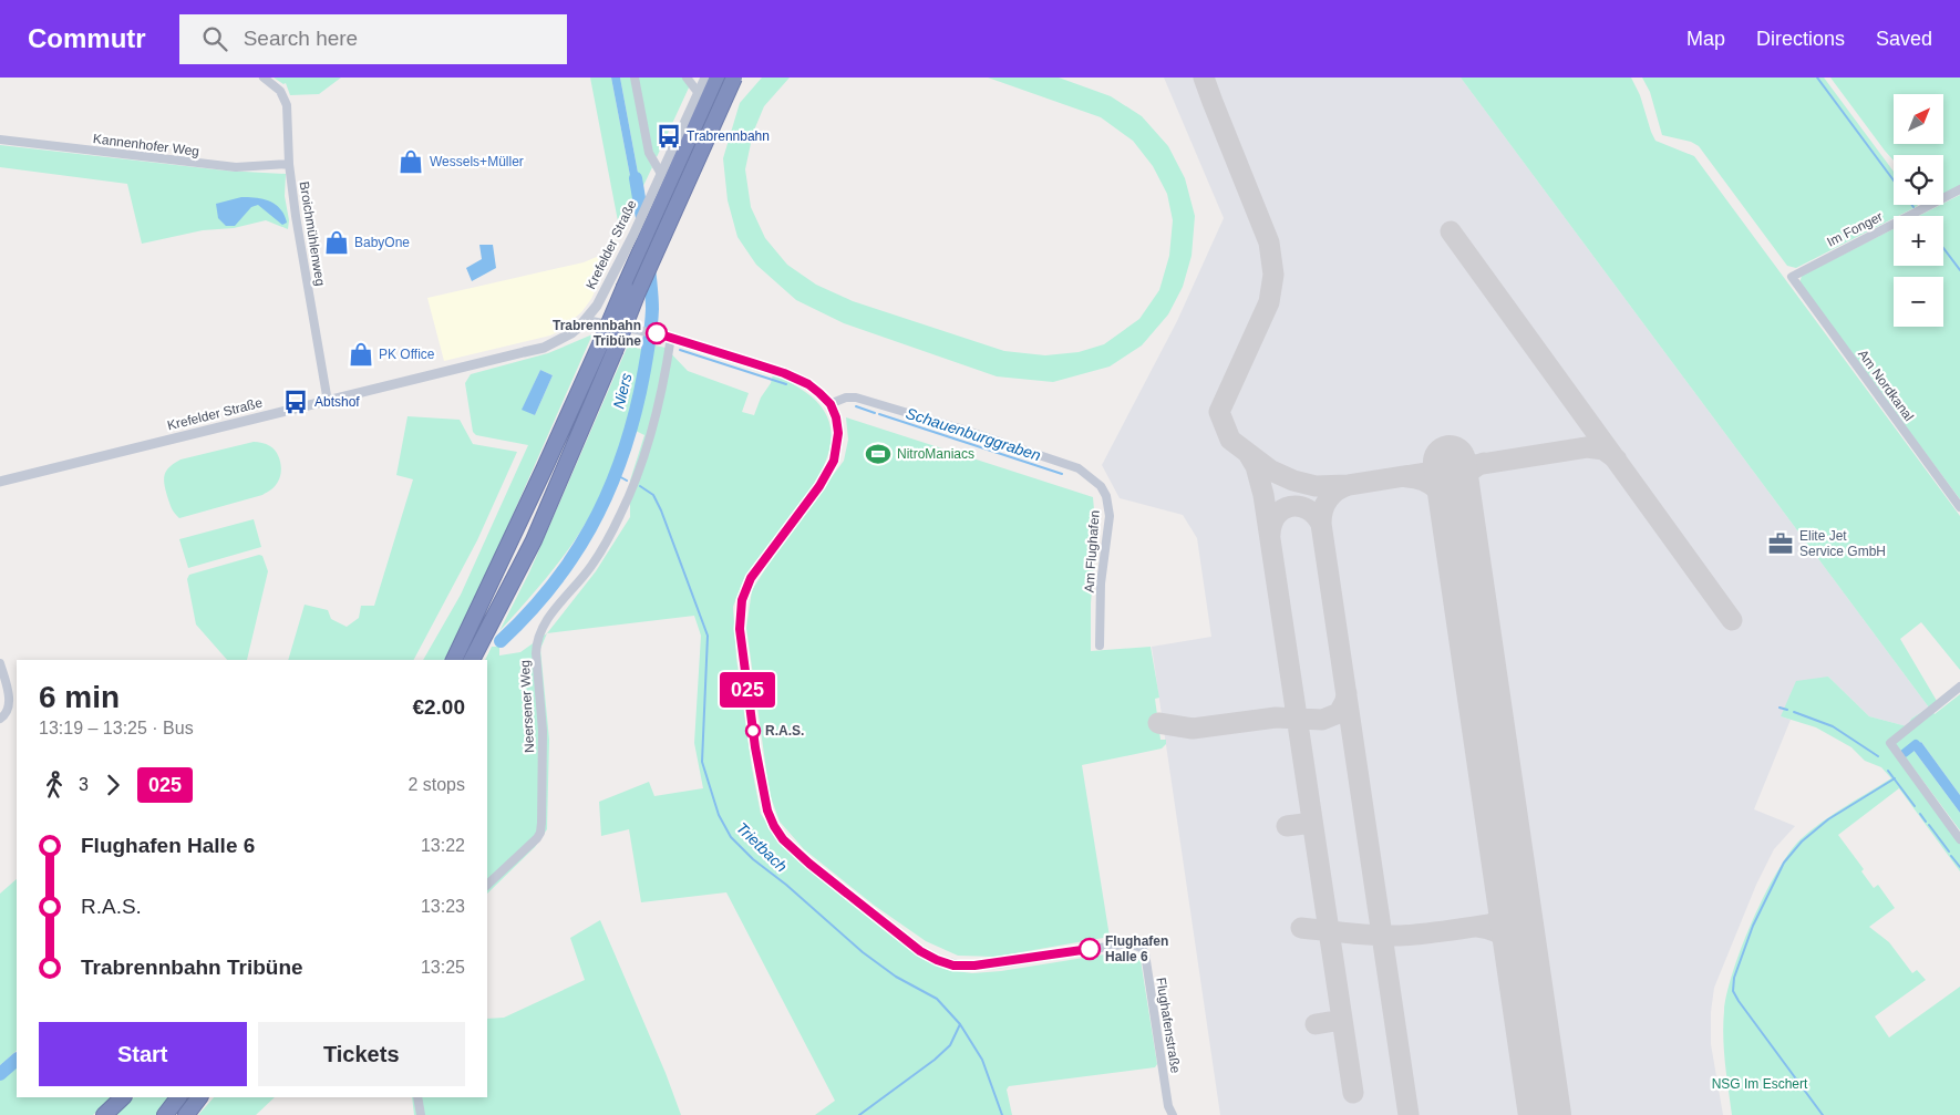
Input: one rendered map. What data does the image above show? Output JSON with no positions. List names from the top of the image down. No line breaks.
{"streets":{"street":["Kannenhofer Weg","Im Fonger","Broichmühlenweg","Krefelder Straße","Am Nordkanal","Am Flughafen","Neersener Weg","Flughafenstraße"]},"crossings":[["Kannenhofer Weg","Broichmühlenweg"],["Im Fonger","Am Nordkanal"],["Broichmühlenweg","Krefelder Straße"],["Am Flughafen","Flughafenstraße"]],"water":["Niers","Schauenburggraben","Trietbach"],"parks":["NSG Im Eschert"],"places":{"bus stop":["Trabrennbahn","Abtshof"],"shop":["Wessels+Müller","BabyOne","PK Office"],"other":["Trabrennbahn Tribüne","R.A.S.","Flughafen Halle 6"],"sports":["NitroManiacs"],"office":["Elite Jet Service GmbH"]},"lines":["bus line 025"],"north":"top right","page":{"header":"Commutr","search":"Search here","nav":["Map","Directions","Saved"],"on_map":"025","map_buttons":["+","−"],"heading":["6 min","13:19 – 13:25 · Bus","€2.00"],"legs":["3","025","2 stops"],"list":[{"name":"Flughafen Halle 6","value":"13:22"},{"name":"R.A.S.","value":"13:23"},{"name":"Trabrennbahn Tribüne","value":"13:25"}],"buttons":["Start","Tickets"]}}
